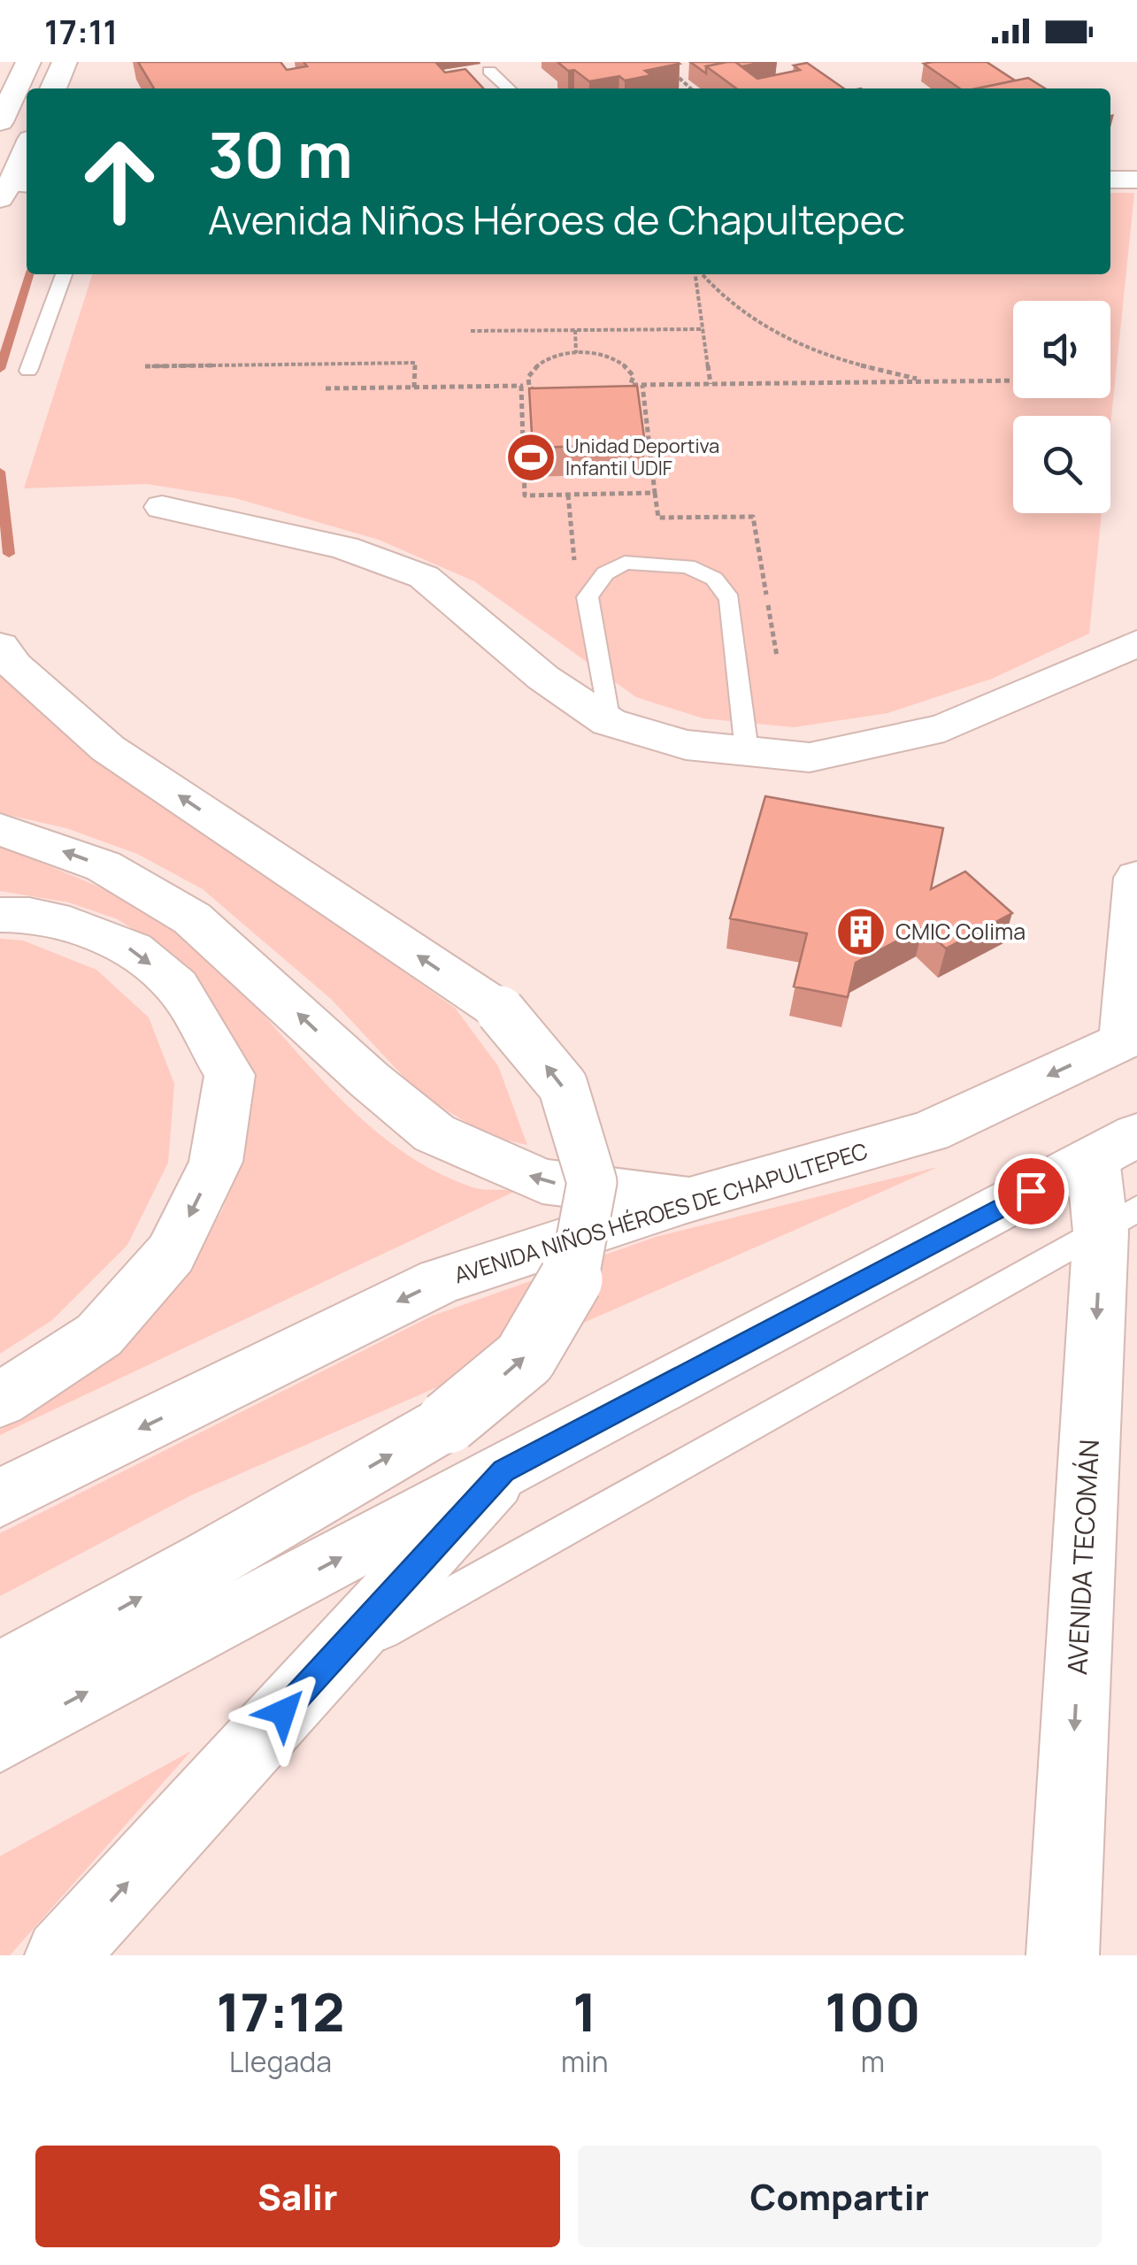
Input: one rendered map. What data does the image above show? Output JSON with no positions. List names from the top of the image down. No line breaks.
{"streets":{"main road":["AVENIDA NIÑOS HÉROES DE CHAPULTEPEC","AVENIDA TECOMÁN"]},"one_way":["AVENIDA TECOMÁN"],"places":{"sports":["Unidad Deportiva Infantil UDIF"],"building":["CMIC Colima"]},"page":{"status":"17:11","turn":["30 m","Avenida Niños Héroes de Chapultepec"],"eta":["17:12","Llegada","1","min","100","m"],"buttons":["Salir","Compartir"]}}
